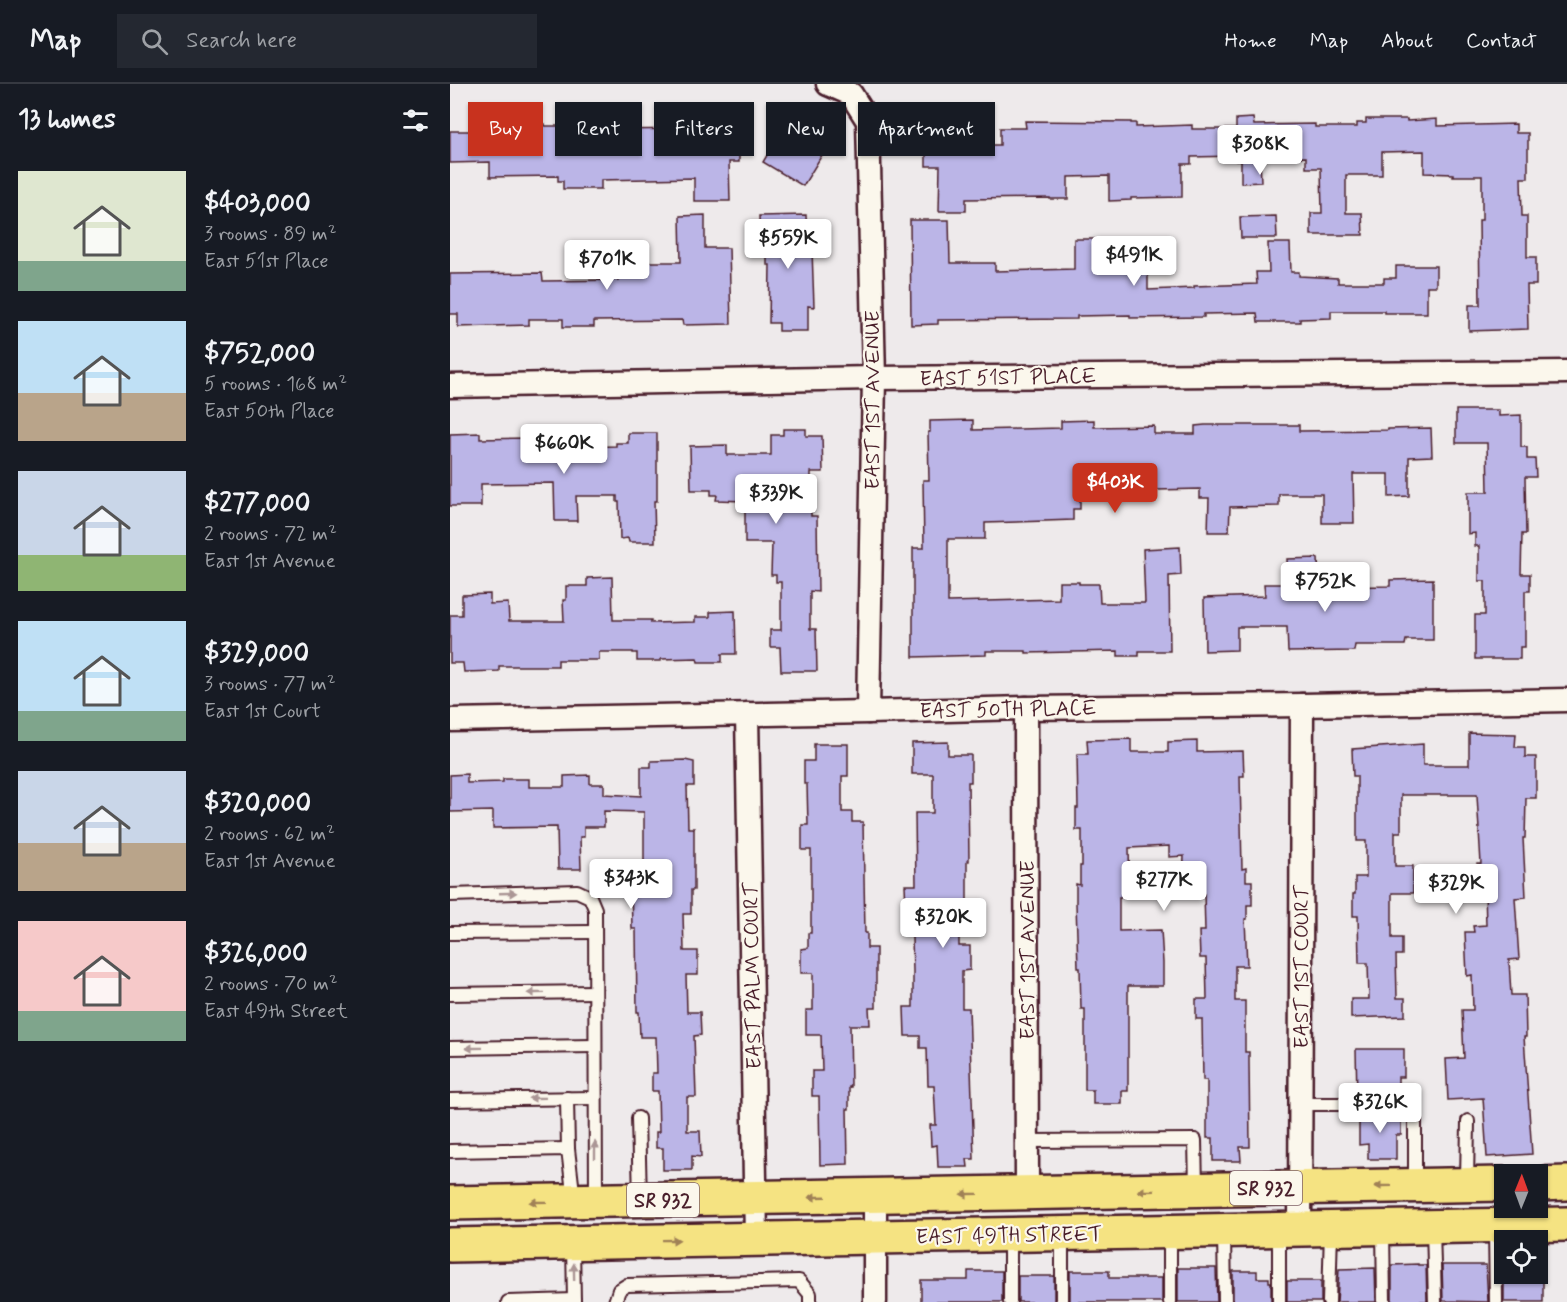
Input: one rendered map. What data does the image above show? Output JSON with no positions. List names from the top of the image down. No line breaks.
{"streets":{"main road":["SR 932","EAST 49TH STREET"],"street":["EAST 51ST PLACE","EAST 1ST AVENUE","EAST 50TH PLACE","EAST 1ST COURT","EAST PALM COURT"]},"crossings":[["EAST 51ST PLACE","EAST 1ST AVENUE"],["EAST 1ST AVENUE","EAST 50TH PLACE"],["EAST 1ST AVENUE","EAST 49TH STREET"],["EAST 50TH PLACE","EAST 1ST COURT"],["EAST 50TH PLACE","EAST PALM COURT"],["EAST 1ST COURT","EAST 49TH STREET"],["EAST PALM COURT","EAST 49TH STREET"]],"north":"top","page":{"header":"Map","search":"Search here","nav":["Home","Map","About","Contact"],"heading":"13 homes","chip":["Buy","Rent","Filters","New","Apartment"],"price":["$308K","$559K","$491K","$701K","$660K","$403K","$339K","$752K","$343K","$277K","$329K","$320K","$326K"],"list":[{"name":"$403,000","note":"3 rooms · 89 m² · East 51st Place"},{"name":"$752,000","note":"5 rooms · 168 m² · East 50th Place"},{"name":"$277,000","note":"2 rooms · 72 m² · East 1st Avenue"},{"name":"$329,000","note":"3 rooms · 77 m² · East 1st Court"},{"name":"$320,000","note":"2 rooms · 62 m² · East 1st Avenue"},{"name":"$326,000","note":"2 rooms · 70 m² · East 49th Street"}]}}
